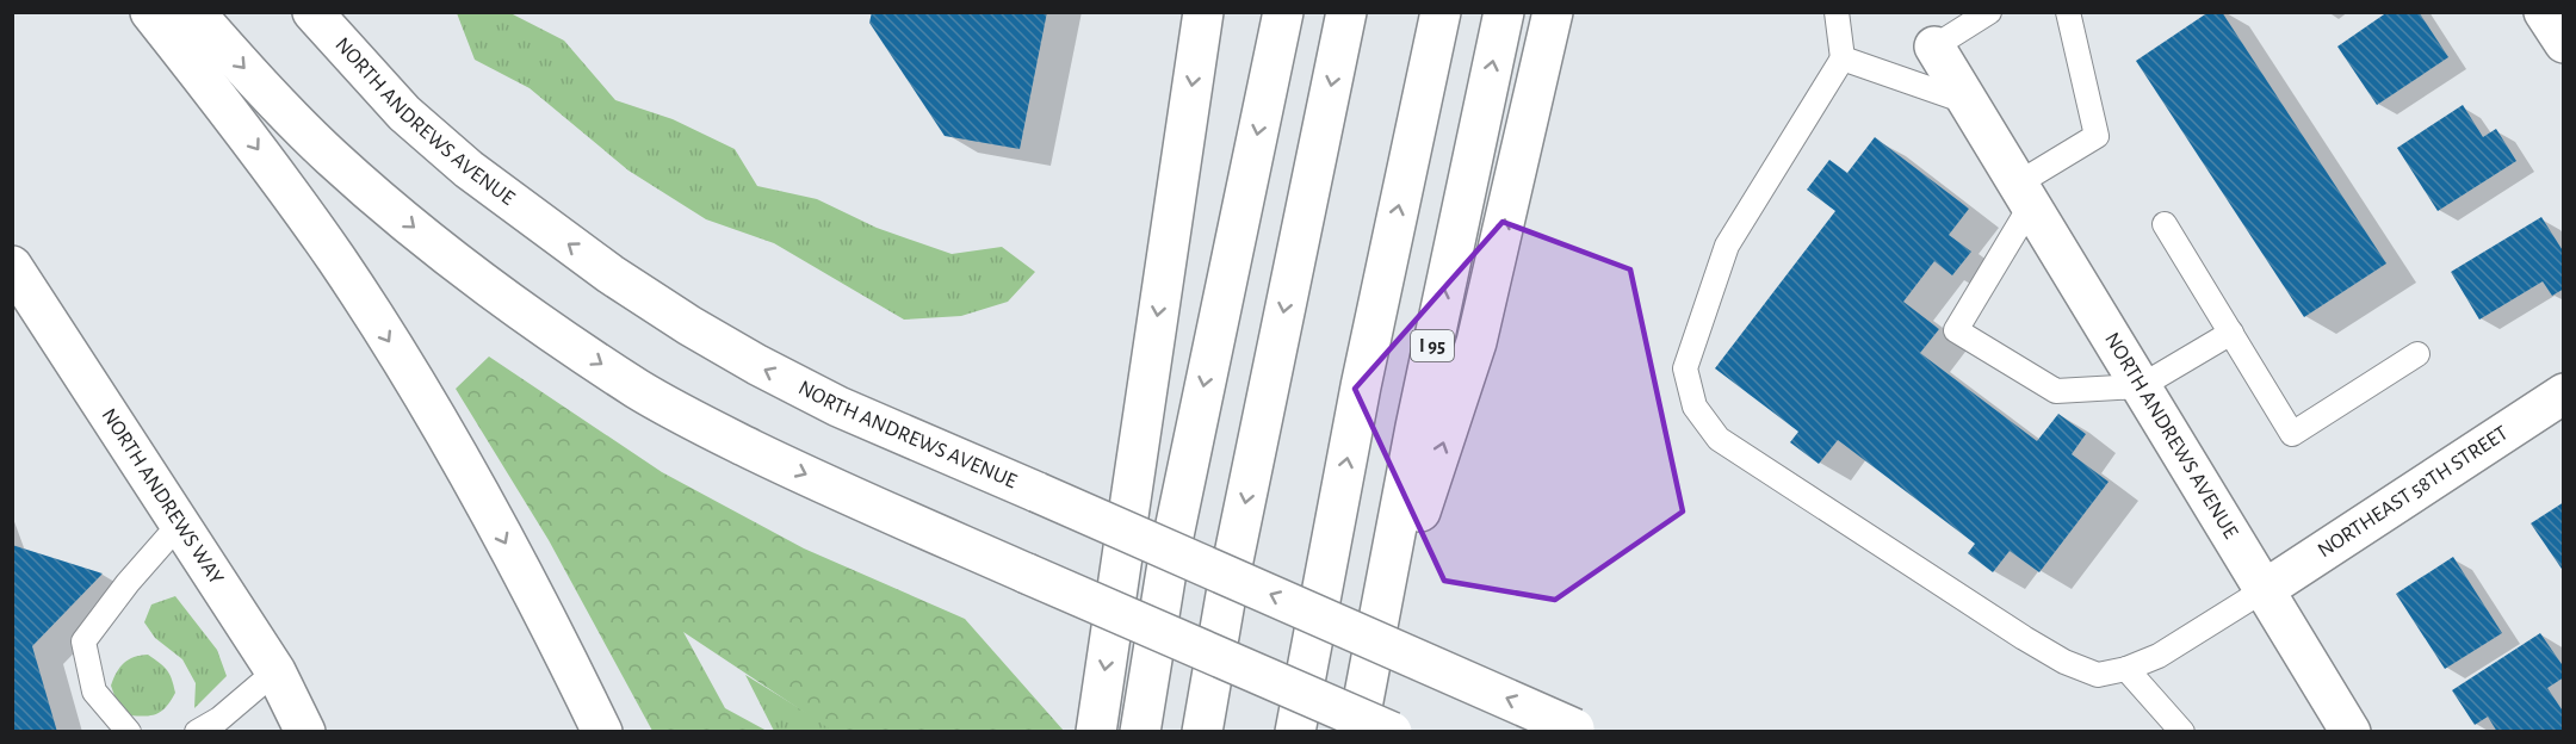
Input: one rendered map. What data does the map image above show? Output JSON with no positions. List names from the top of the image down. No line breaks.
{"streets":{"main road":["NORTH ANDREWS AVENUE","I 95","NORTHEAST 58TH STREET","NORTH ANDREWS WAY"]},"crossings":[["NORTH ANDREWS AVENUE","NORTHEAST 58TH STREET"]]}
